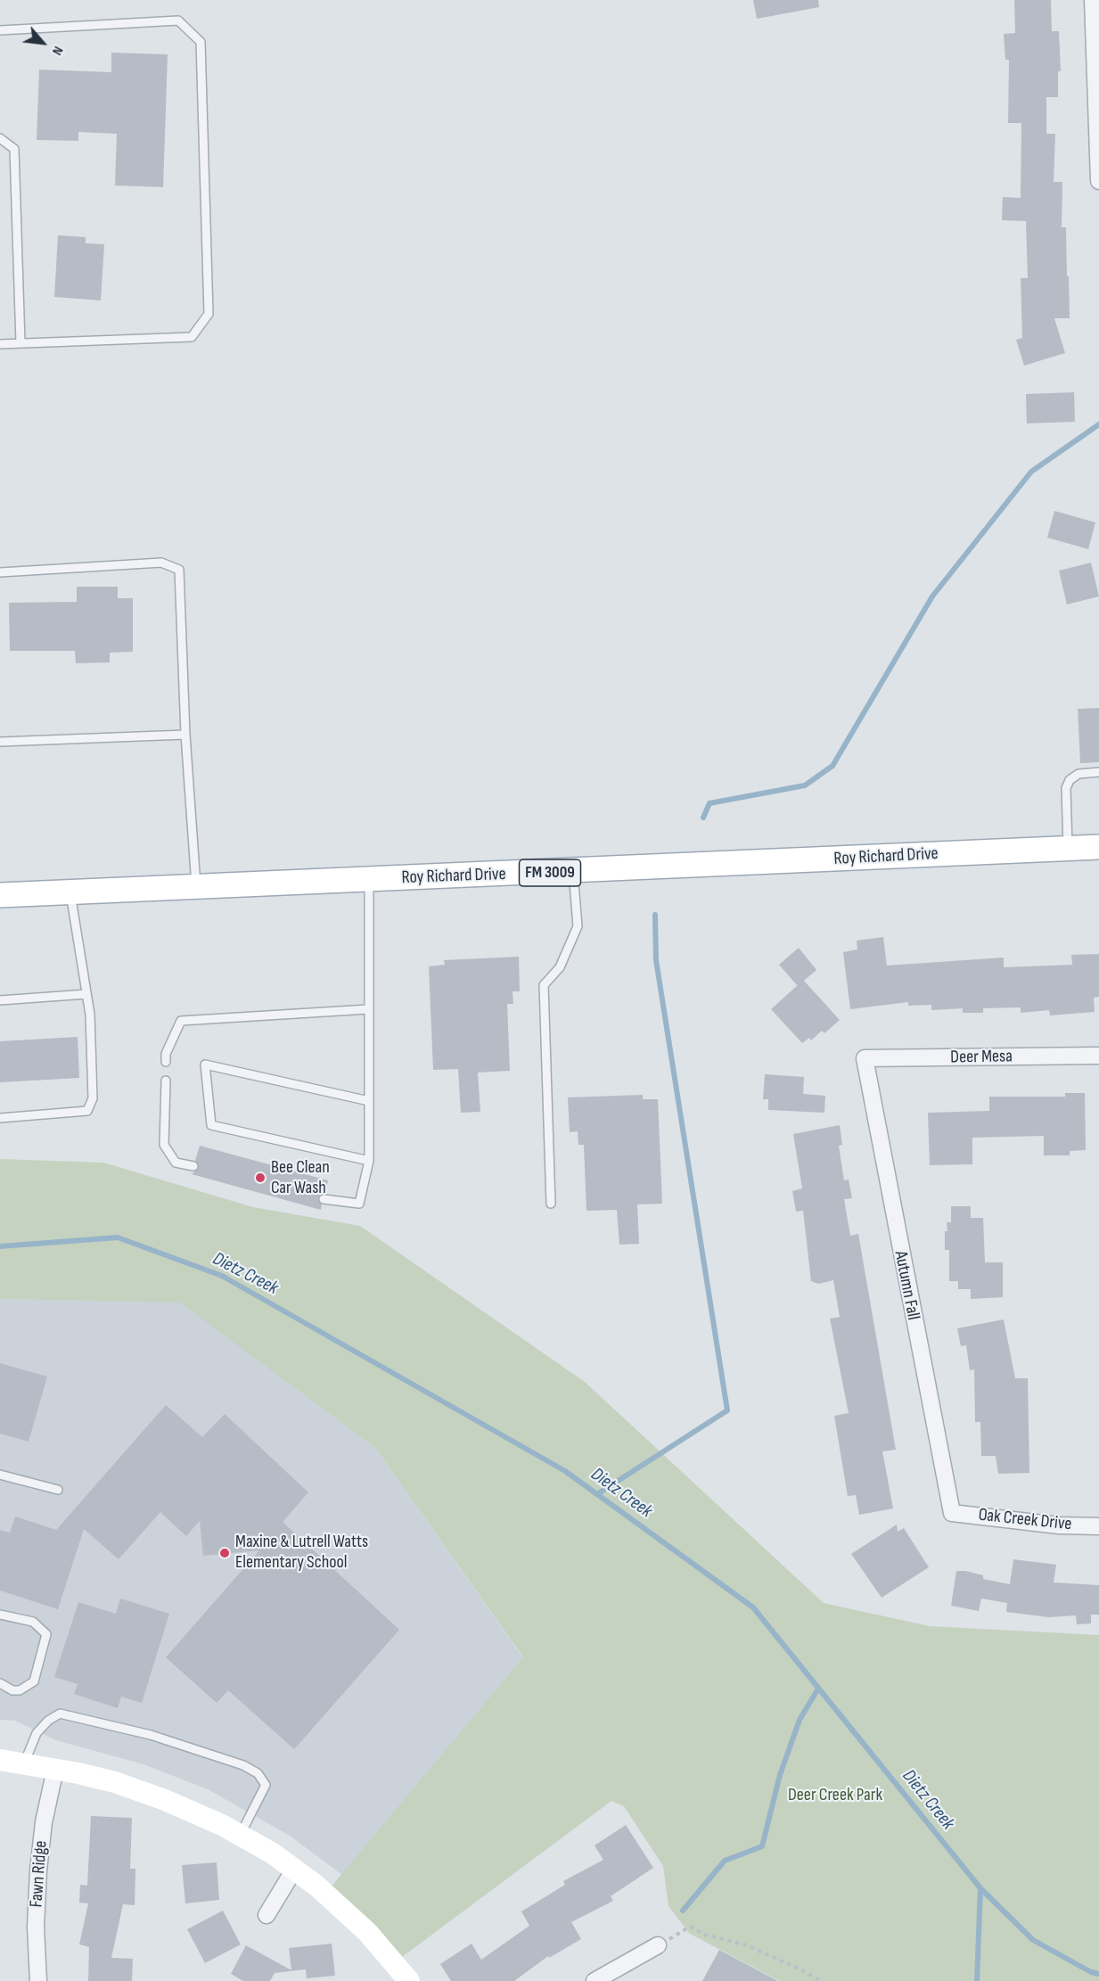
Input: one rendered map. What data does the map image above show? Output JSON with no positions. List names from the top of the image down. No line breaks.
{"streets":{"main road":["Roy Richard Drive","FM 3009"],"street":["Deer Mesa","Autumn Fall","Oak Creek Drive","Fawn Ridge"]},"crossings":[["Deer Mesa","Autumn Fall"],["Autumn Fall","Oak Creek Drive"]],"water":["Dietz Creek"],"parks":["Deer Creek Park"],"places":["Bee Clean Car Wash","Maxine & Lutrell Watts Elementary School"],"north":"bottom right"}
